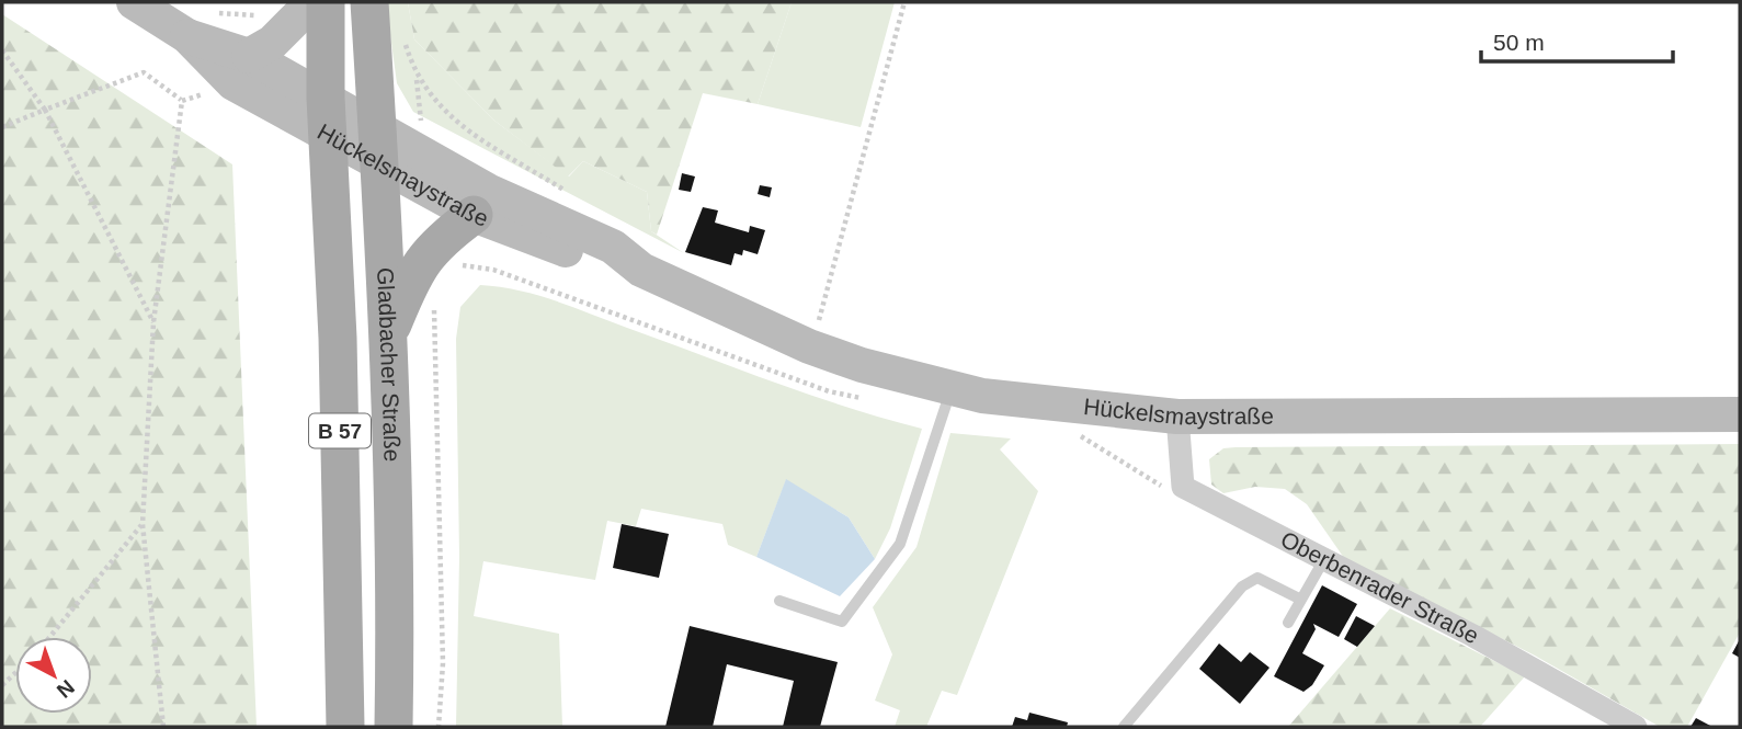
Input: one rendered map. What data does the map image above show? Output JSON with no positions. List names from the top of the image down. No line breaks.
{"streets":{"main road":["Hückelsmaystraße","Gladbacher Straße","B 57"],"street":["Oberbenrader Straße"]},"crossings":[["Hückelsmaystraße","Gladbacher Straße"],["Hückelsmaystraße","B 57"],["Hückelsmaystraße","Oberbenrader Straße"]],"scale_bar":"50 m","north":"bottom right"}
